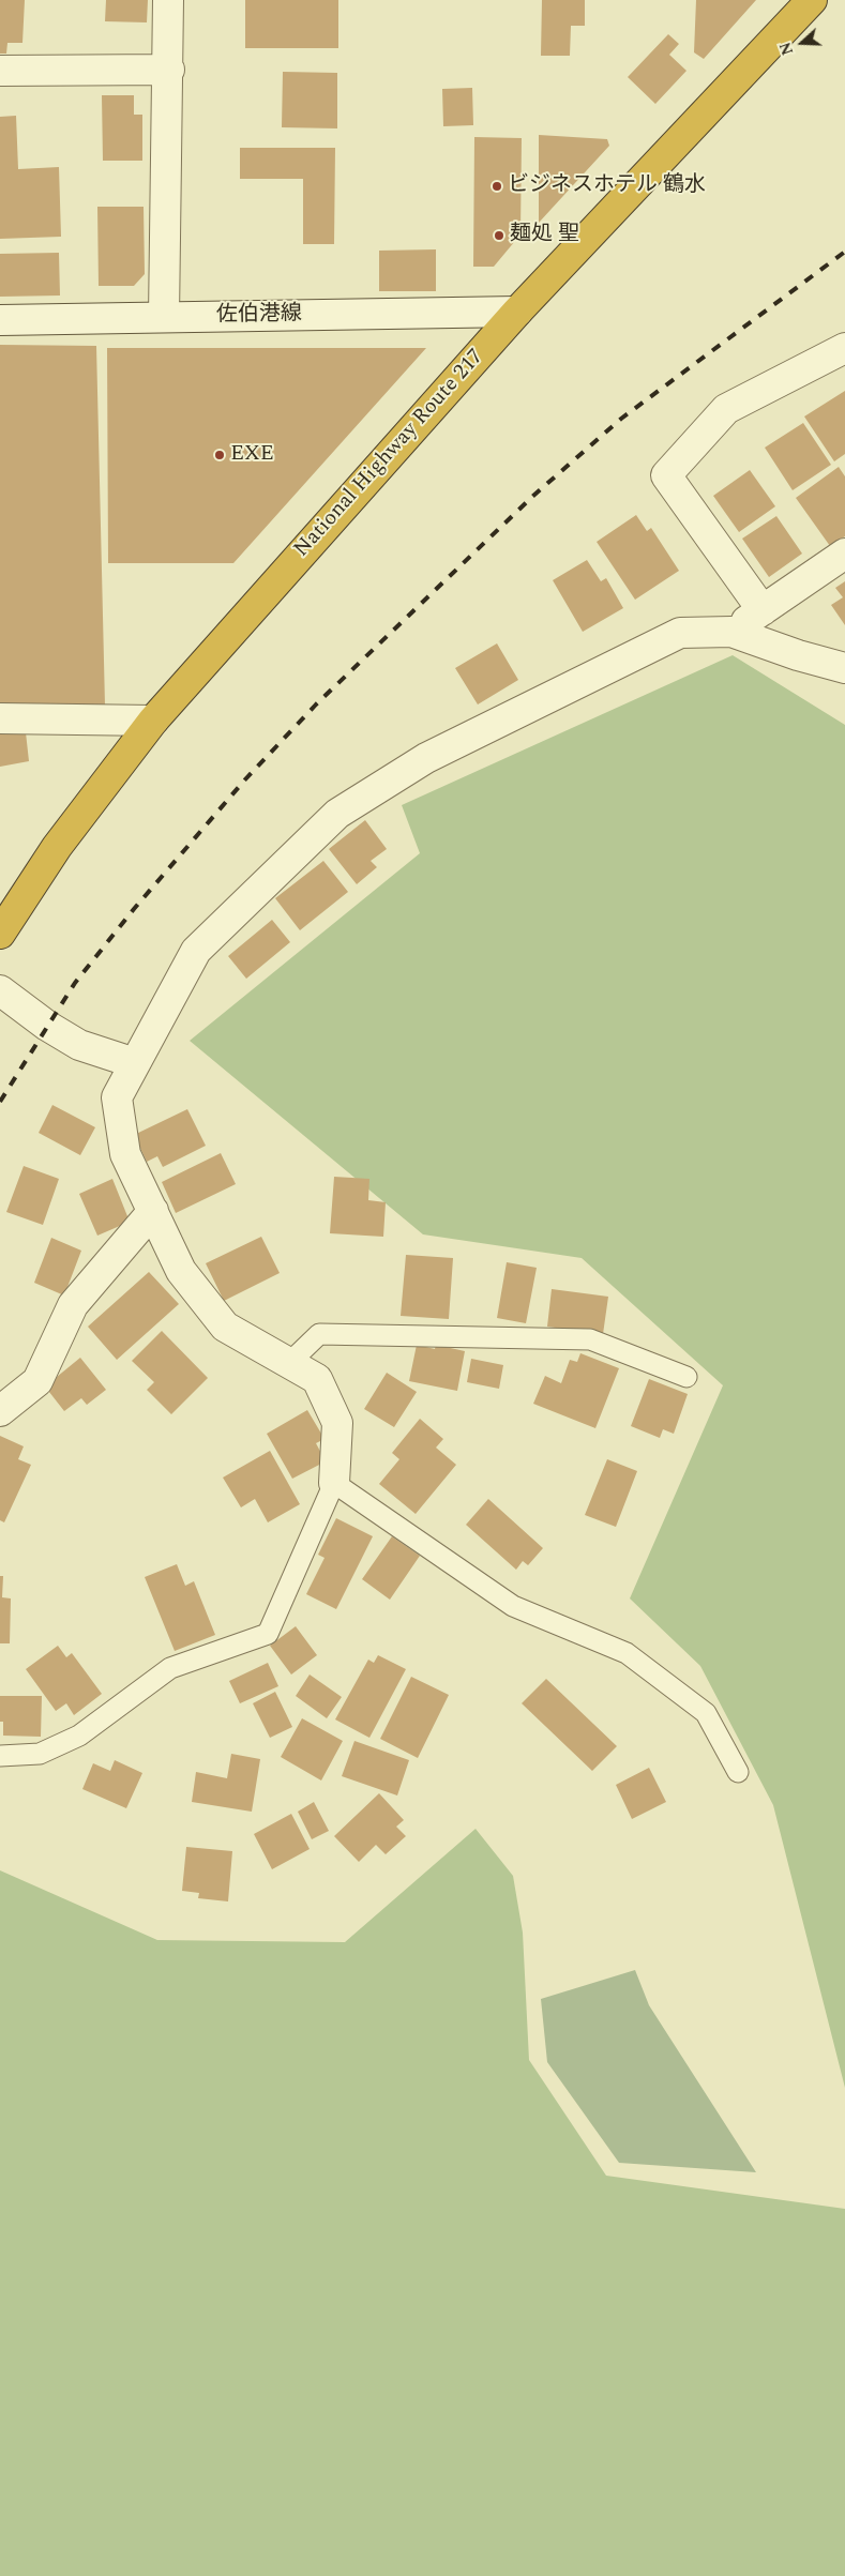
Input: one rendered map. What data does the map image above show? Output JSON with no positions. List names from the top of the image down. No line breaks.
{"streets":{"highway":["National Highway Route 217"],"street":["佐伯港線"]},"crossings":[["佐伯港線","National Highway Route 217"]],"places":["ビジネスホテル 鶴水","麺処 聖","EXE"],"north":"left"}
